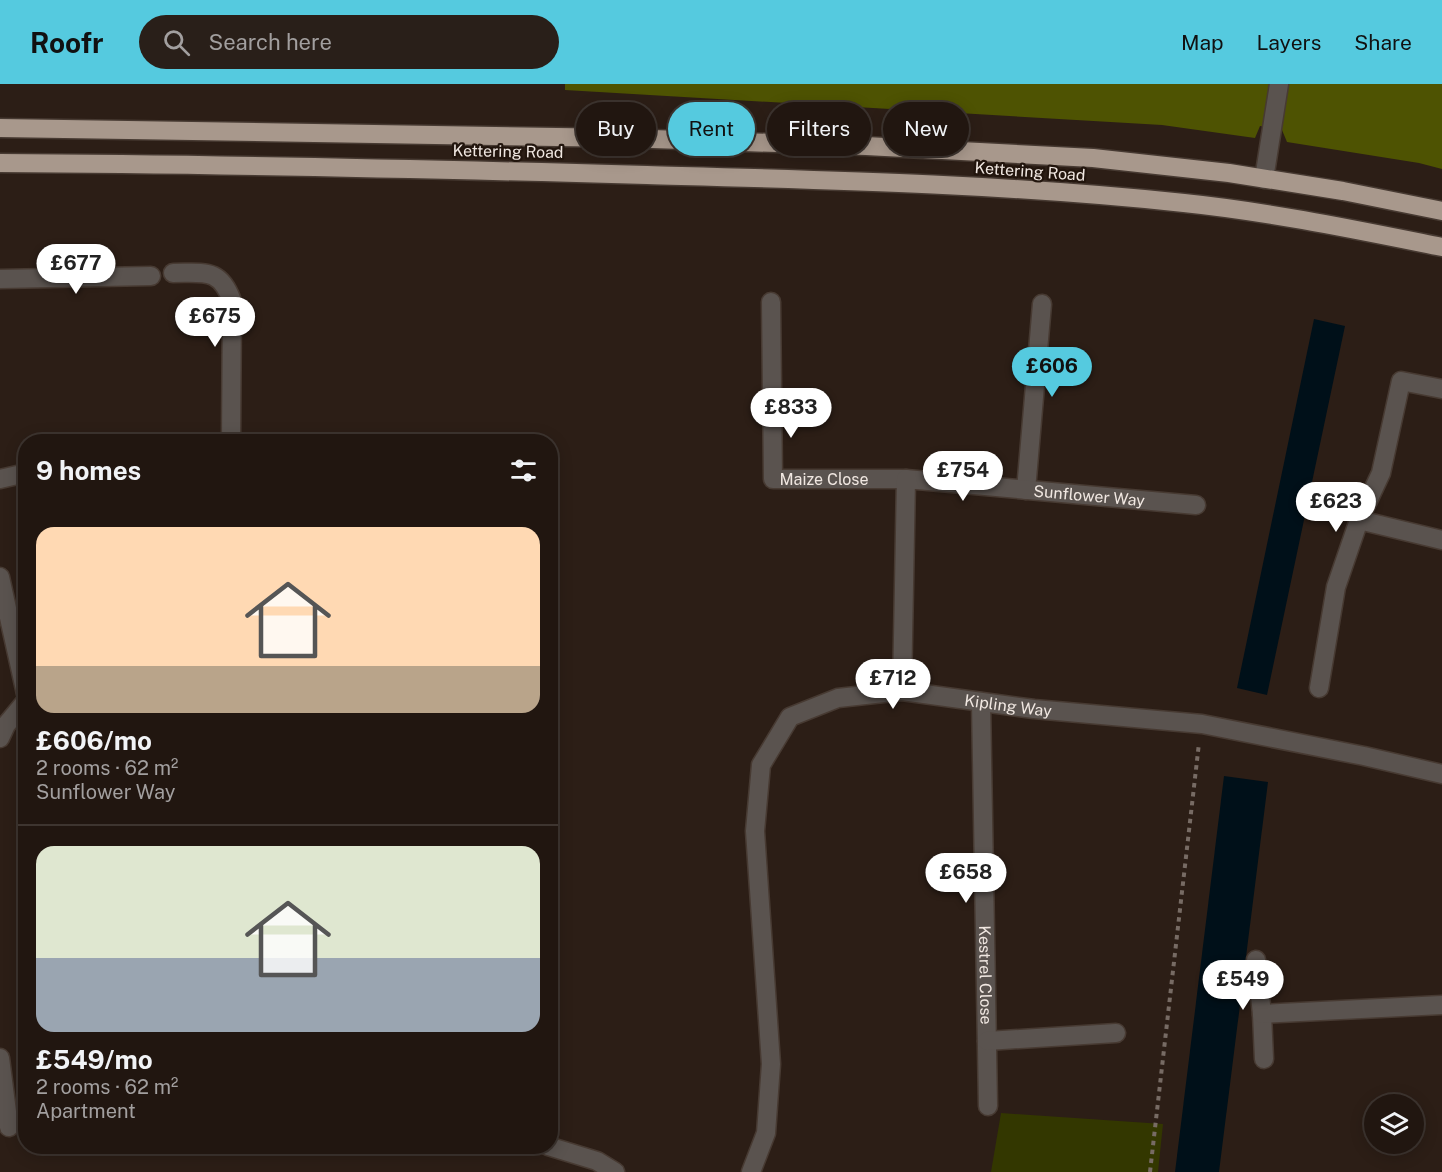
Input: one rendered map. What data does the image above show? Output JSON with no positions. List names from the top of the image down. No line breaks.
{"streets":{"highway":["Kettering Road"],"street":["Maize Close","Sunflower Way","Kipling Way","Kestrel Close"]},"crossings":[["Maize Close","Sunflower Way"],["Kipling Way","Kestrel Close"]],"page":{"header":"Roofr","search":"Search here","nav":["Map","Layers","Share"],"chip":["Buy","Rent","Filters","New"],"price":["£677","£675","£606","£833","£754","£623","£712","£658","£549"],"heading":"9 homes","list":[{"name":"£606/mo","note":"2 rooms · 62 m² · Sunflower Way"},{"name":"£549/mo","note":"2 rooms · 62 m² · Apartment"}]}}
